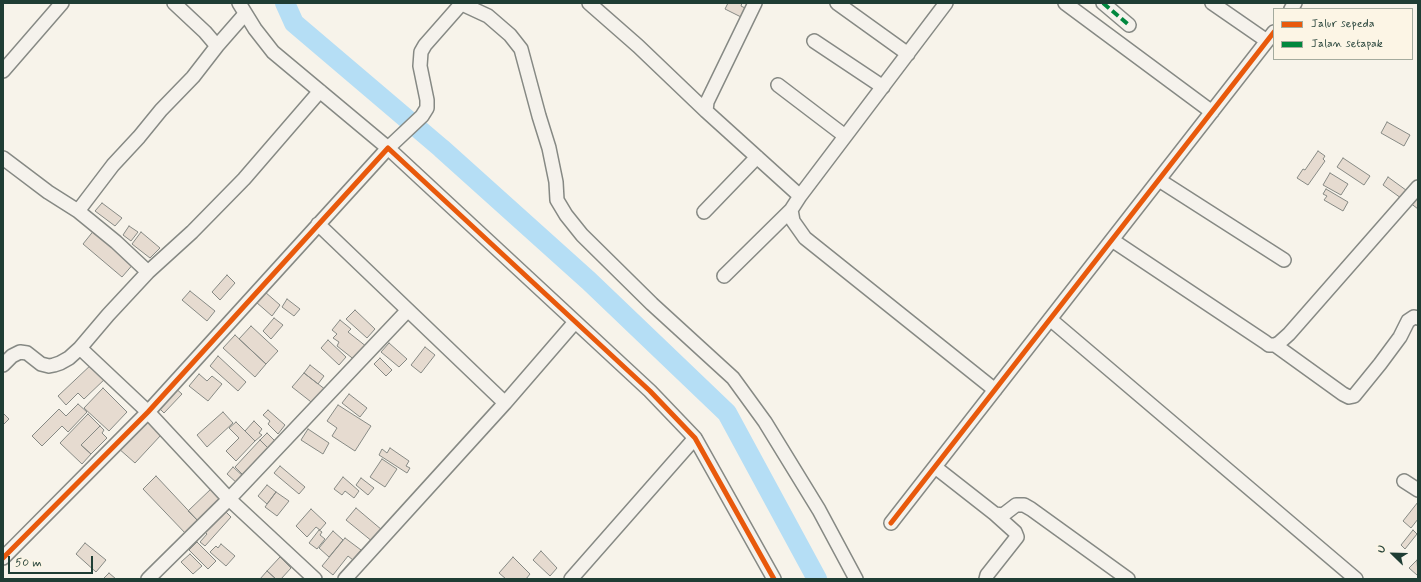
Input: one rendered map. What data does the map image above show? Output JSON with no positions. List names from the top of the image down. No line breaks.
{"legend":["Jalur sepeda","Jalan setapak"],"scale_bar":"50 m","north":"top left"}
